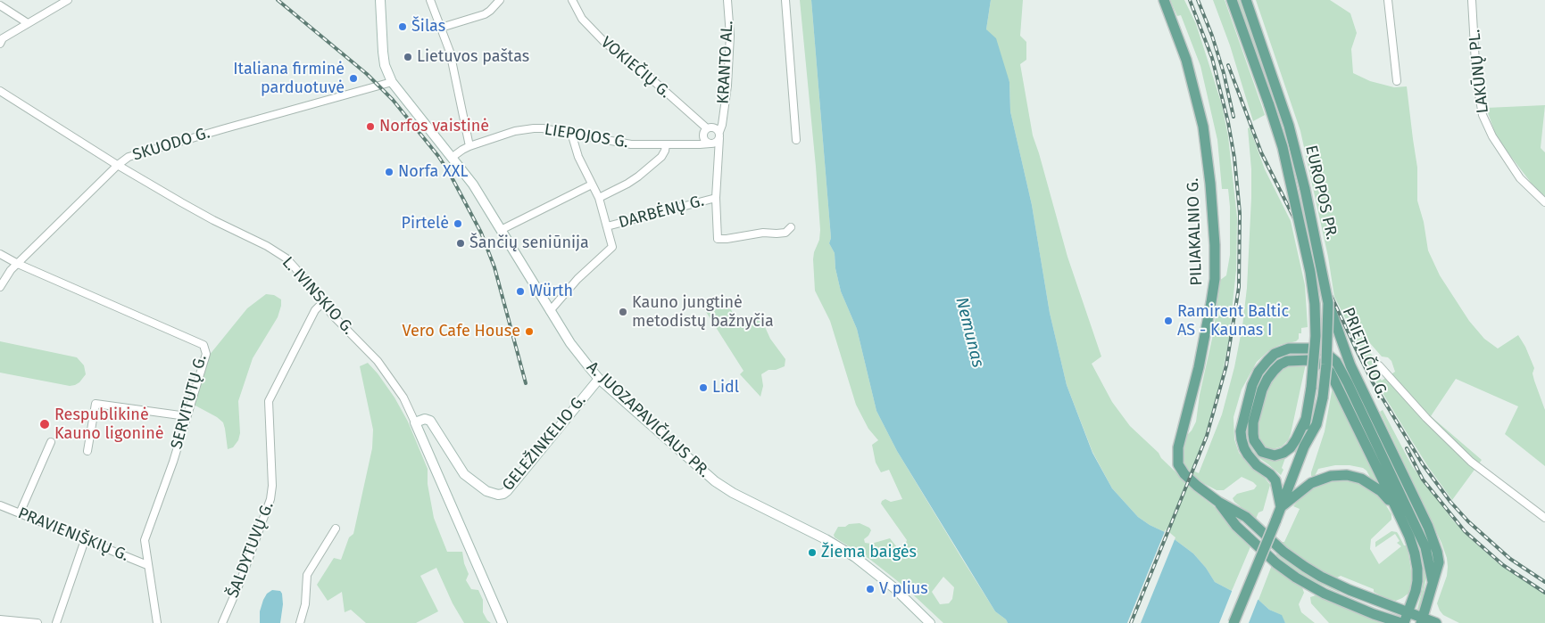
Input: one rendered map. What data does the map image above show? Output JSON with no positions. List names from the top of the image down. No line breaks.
{"streets":{"main road":["EUROPOS PR.","PILIAKALNIO G.","L. IVINSKIO G.","PRIETILČIO G.","A. JUOZAPAVIČIAUS PR.","GELEŽINKELIO G."],"street":["KRANTO AL.","VOKIEČIŲ G.","LAKŪNŲ PL.","LIEPOJOS G.","SKUODO G.","DARBĖNŲ G.","SERVITUTŲ G.","PRAVIENIŠKIŲ G.","ŠALDYTUVŲ G."]},"crossings":[["KRANTO AL.","DARBĖNŲ G."],["LIEPOJOS G.","A. JUOZAPAVIČIAUS PR."],["SKUODO G.","L. IVINSKIO G."],["SKUODO G.","SERVITUTŲ G."],["SKUODO G.","A. JUOZAPAVIČIAUS PR."],["EUROPOS PR.","PRIETILČIO G."],["L. IVINSKIO G.","GELEŽINKELIO G."],["L. IVINSKIO G.","ŠALDYTUVŲ G."],["SERVITUTŲ G.","PRAVIENIŠKIŲ G."],["A. JUOZAPAVIČIAUS PR.","GELEŽINKELIO G."]],"water":["Nemunas"],"places":["Šilas","Lietuvos paštas","Italiana firminė parduotuvė","Norfos vaistinė","Norfa XXL","Pirtelė","Šančių seniūnija","Würth","Kauno jungtinė metodistų bažnyčia","Ramirent Baltic AS - Kaunas I","Vero Cafe House","Lidl","Respublikinė Kauno ligoninė","Žiema baigės","V plius"]}
